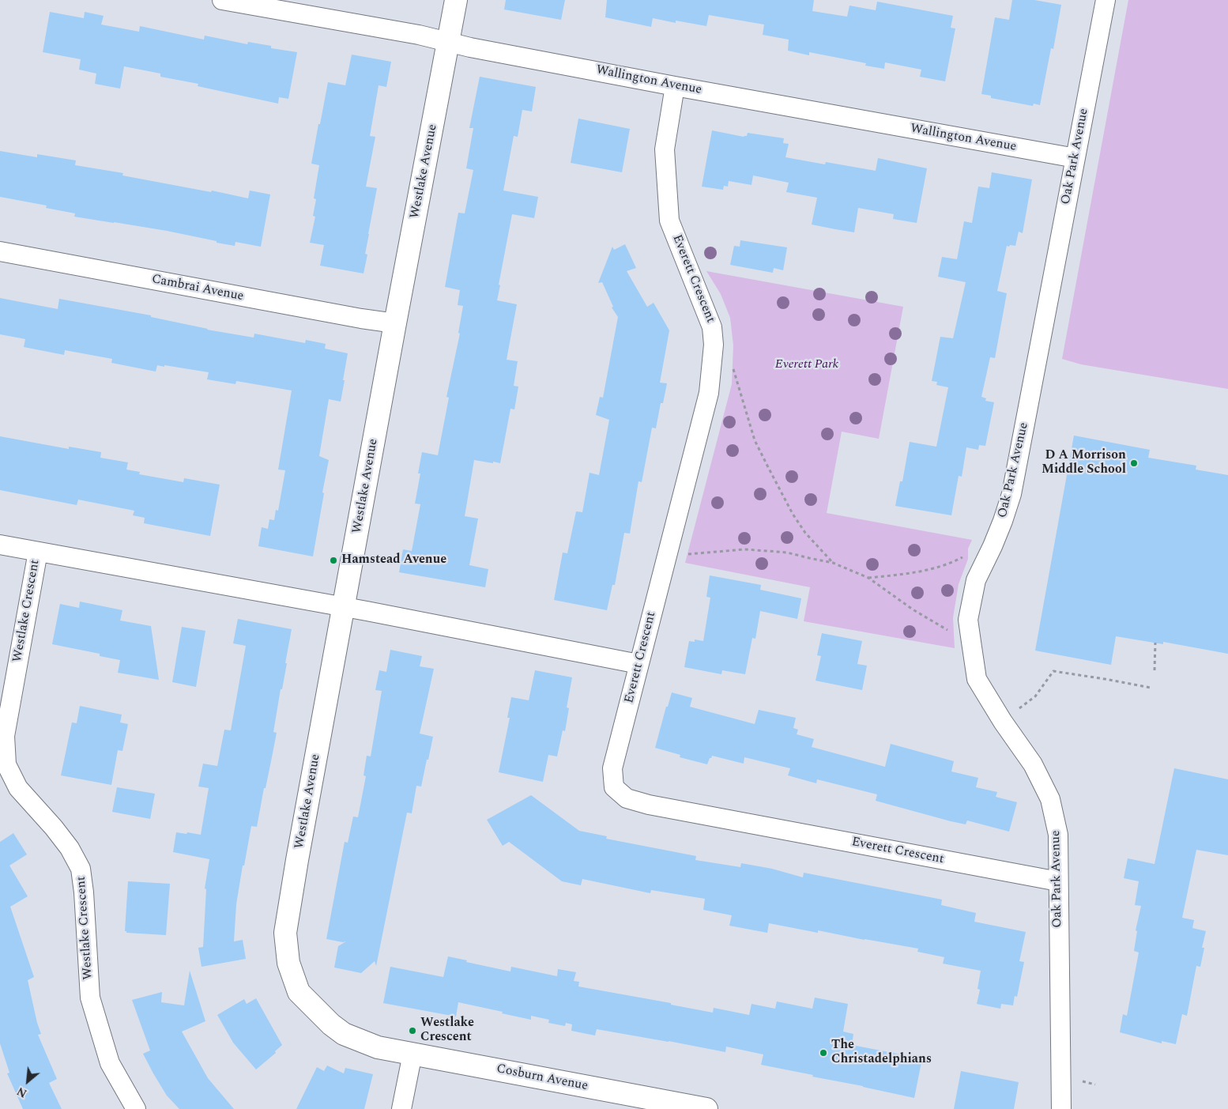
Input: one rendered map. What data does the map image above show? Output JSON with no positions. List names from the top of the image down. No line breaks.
{"streets":{"street":["Wallington Avenue","Oak Park Avenue","Westlake Avenue","Everett Crescent","Cambrai Avenue","Westlake Crescent","Cosburn Avenue"]},"crossings":[["Wallington Avenue","Oak Park Avenue"],["Wallington Avenue","Westlake Avenue"],["Wallington Avenue","Everett Crescent"],["Oak Park Avenue","Everett Crescent"],["Westlake Avenue","Cambrai Avenue"],["Westlake Avenue","Cosburn Avenue"]],"parks":["Everett Park"],"places":["D A Morrison Middle School","Hamstead Avenue","Westlake Crescent","The Christadelphians"],"north":"bottom left"}
